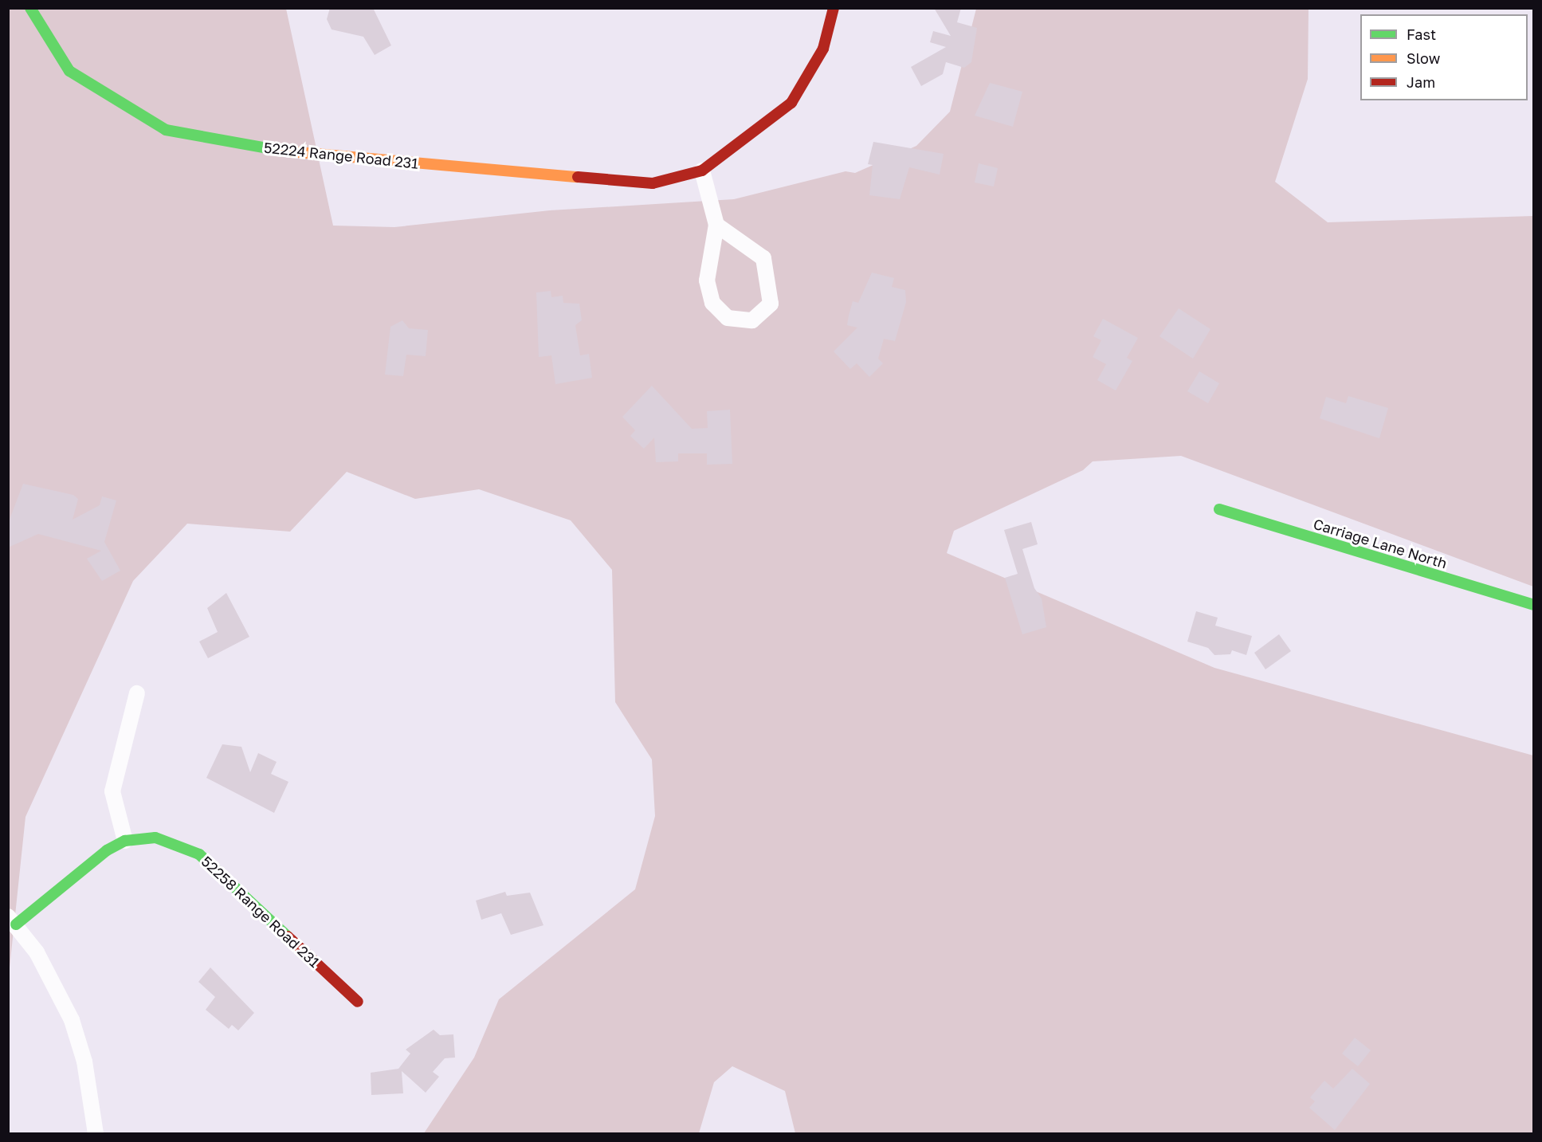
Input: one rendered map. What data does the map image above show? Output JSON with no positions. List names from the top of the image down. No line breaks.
{"streets":{"street":["52224 Range Road 231","Carriage Lane North","52258 Range Road 231"]},"legend":["Fast","Slow","Jam"]}
